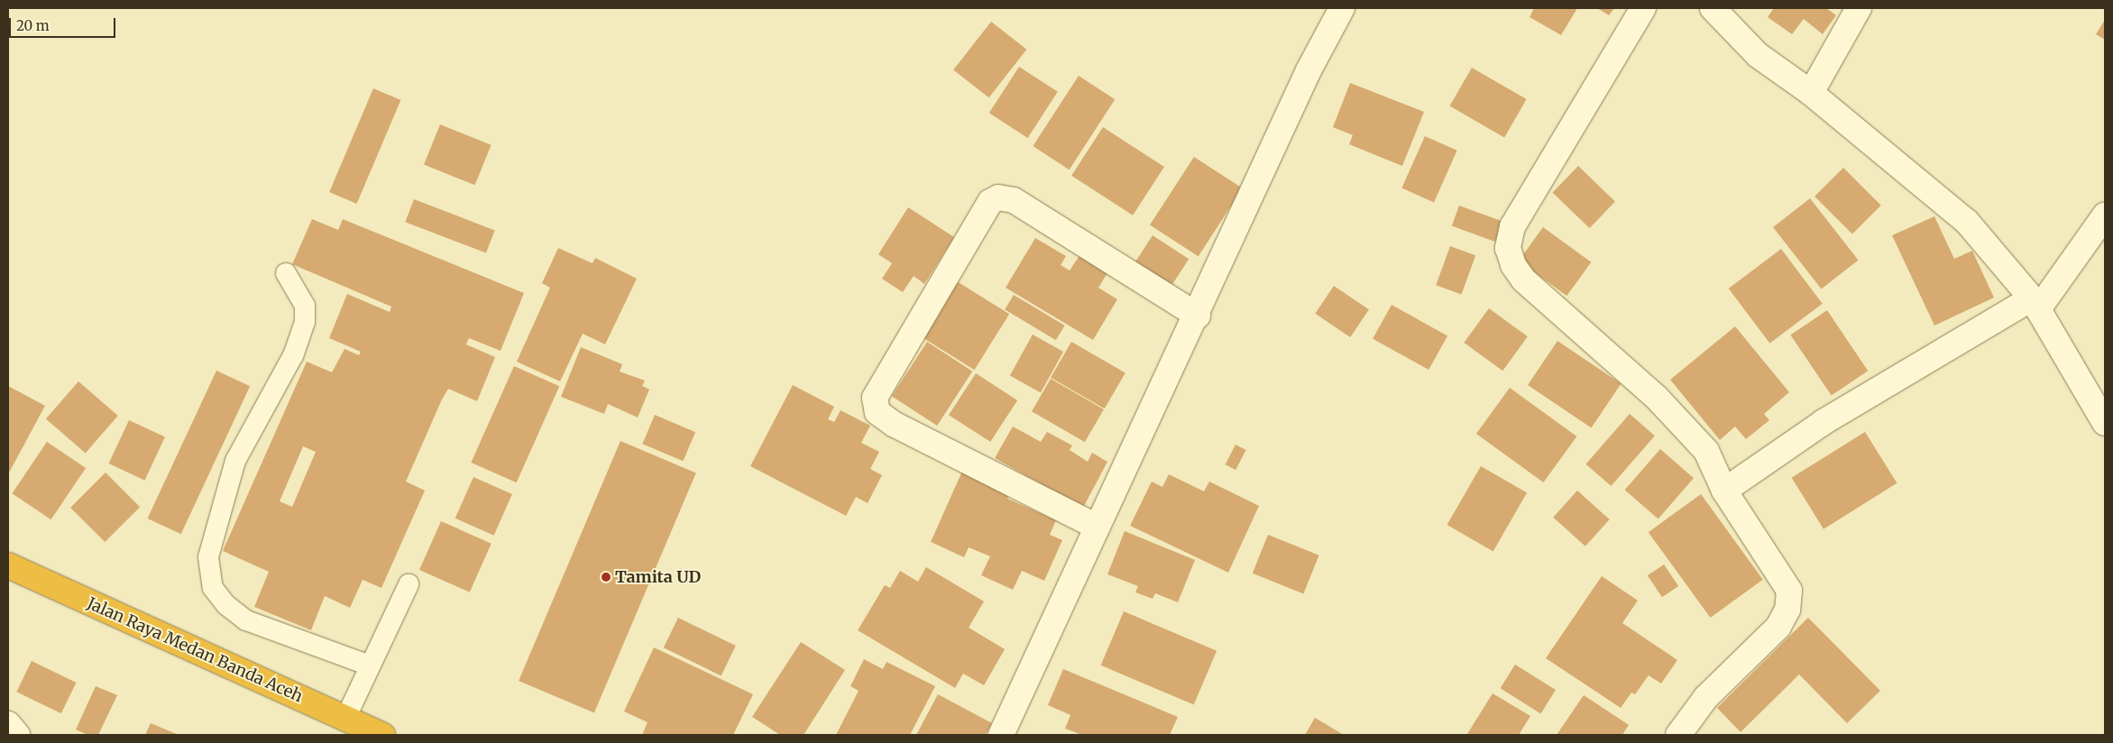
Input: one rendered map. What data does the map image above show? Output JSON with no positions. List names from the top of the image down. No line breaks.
{"streets":{"highway":["Jalan Raya Medan Banda Aceh"]},"places":["Tamita UD"],"scale_bar":"20 m"}
